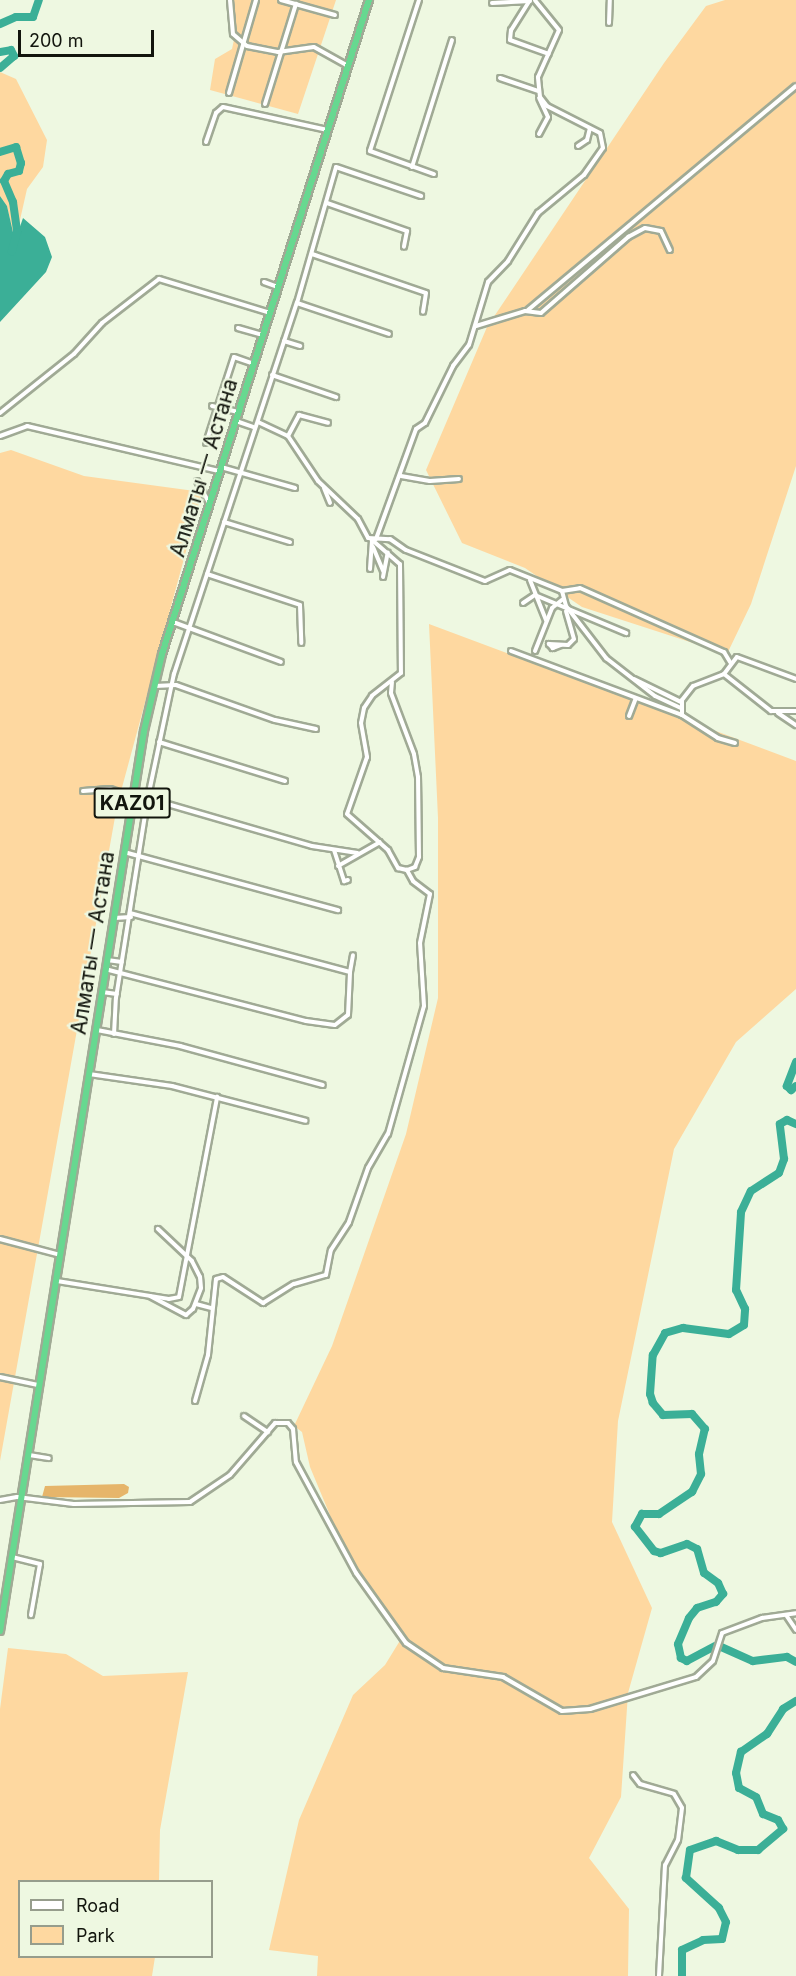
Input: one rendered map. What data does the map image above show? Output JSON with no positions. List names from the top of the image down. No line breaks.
{"streets":{"highway":["Алматы — Астана","KАZ01"]},"legend":["Road","Park"],"scale_bar":"200 m"}
